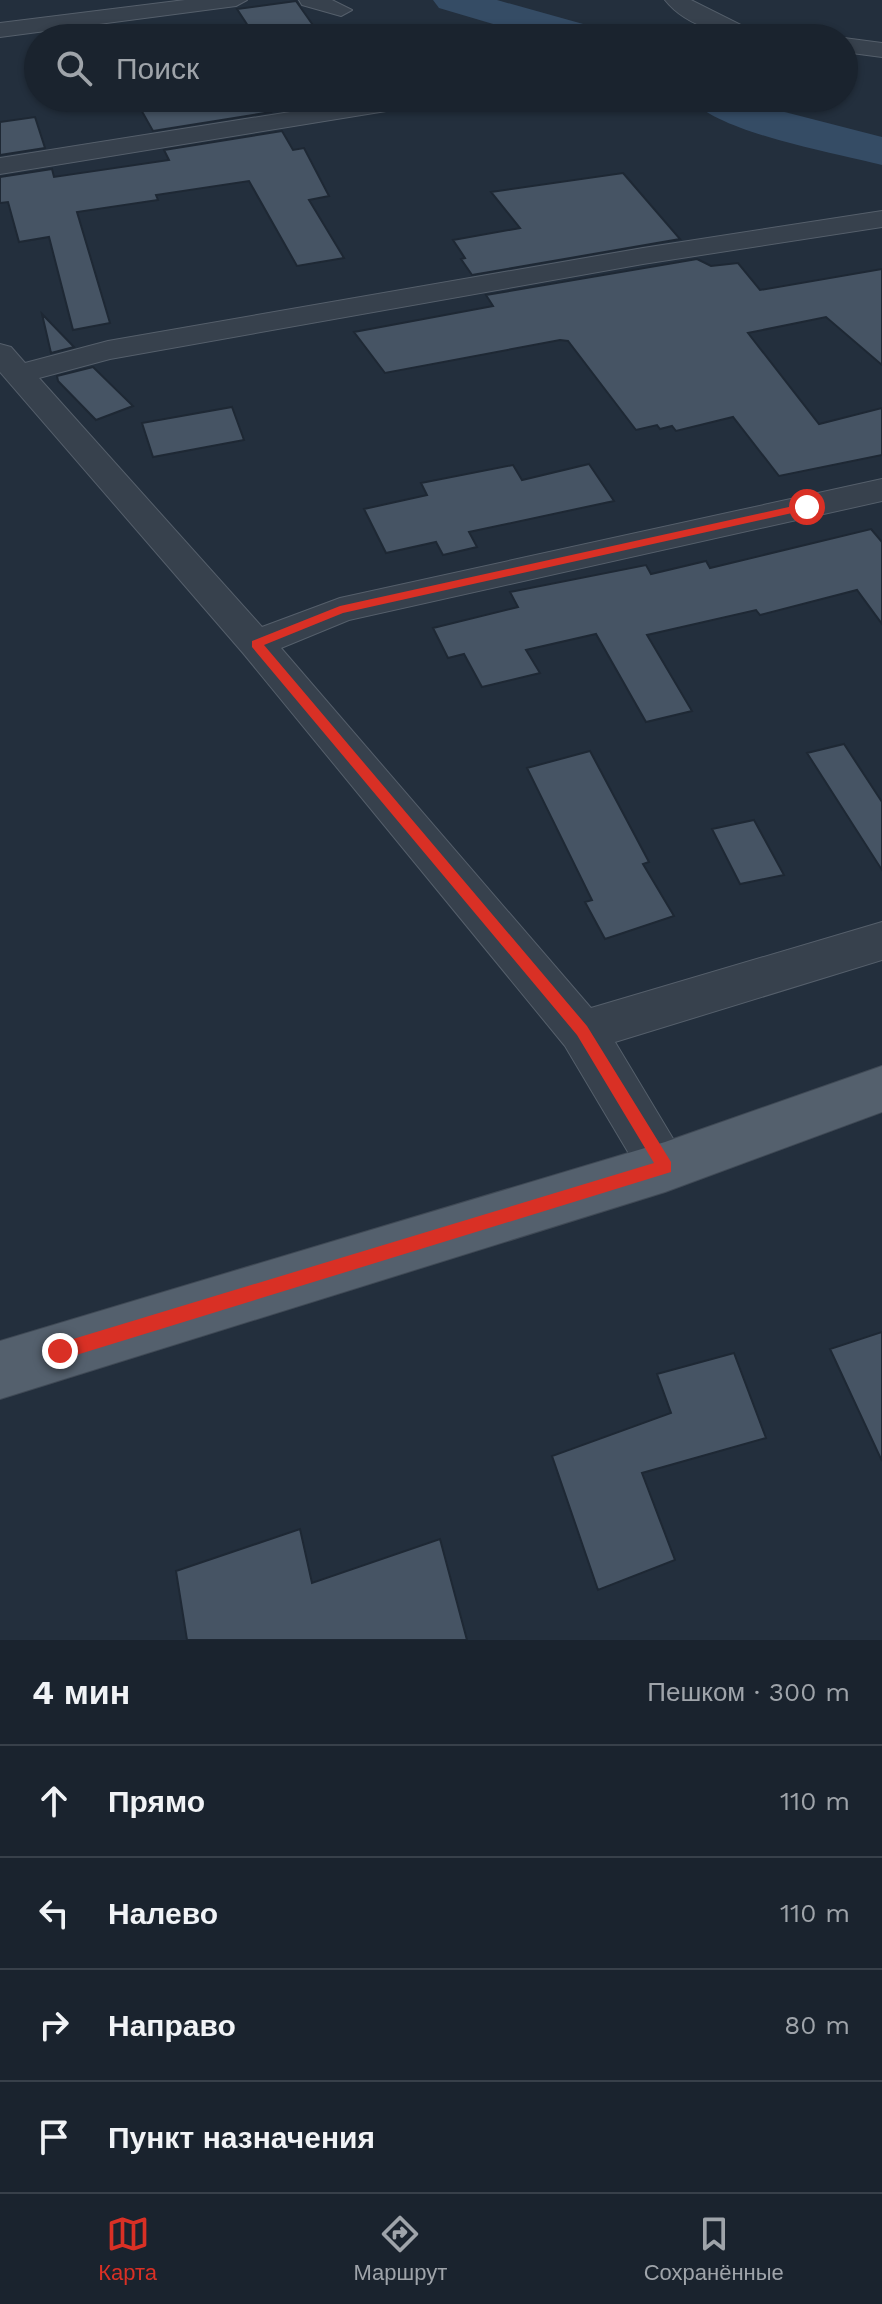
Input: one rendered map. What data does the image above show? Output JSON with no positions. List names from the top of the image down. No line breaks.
{"page":{"search":"Поиск","heading":["4 мин","Пешком · 300 m"],"list":[["Прямо","110 m"],["Налево","110 m"],["Направо","80 m"],"Пункт назначения"],"nav":["Карта","Маршрут","Сохранённые"]}}
